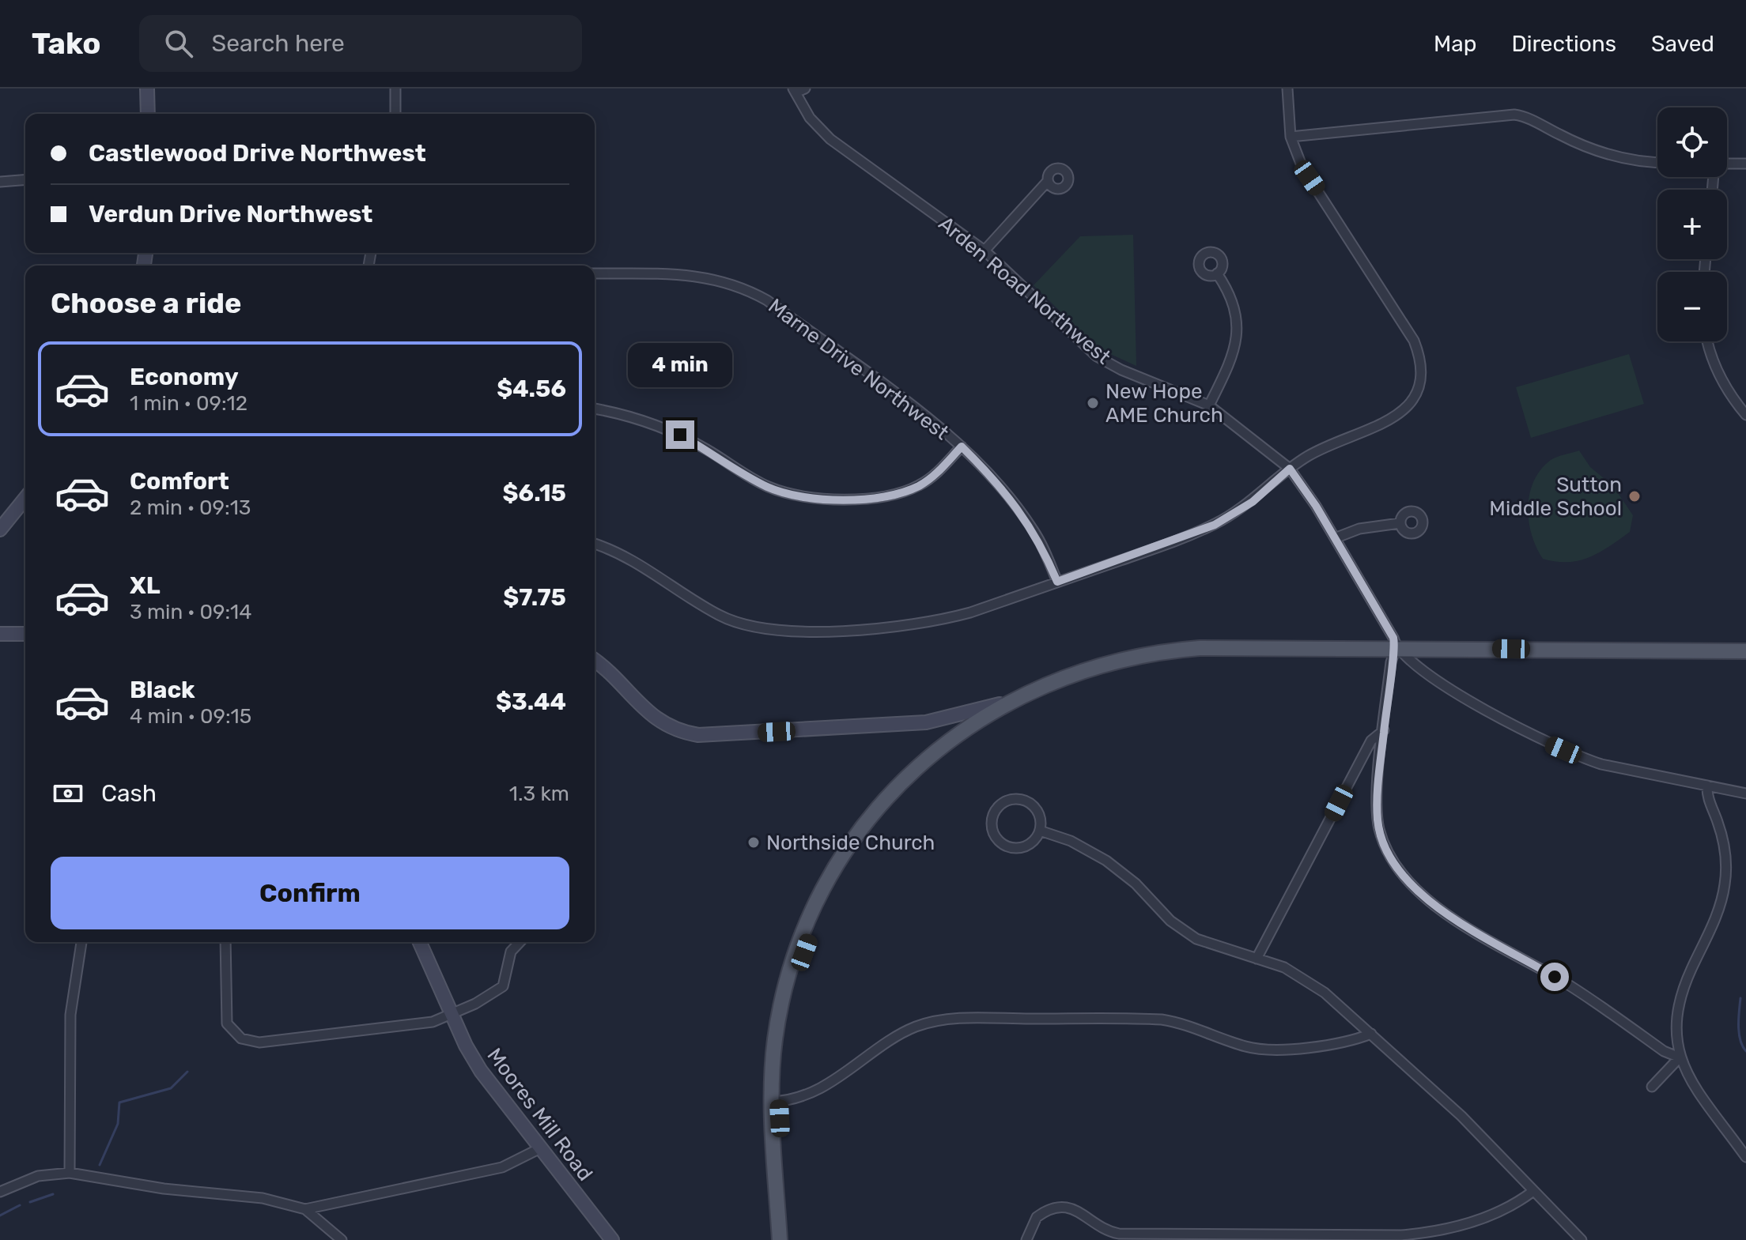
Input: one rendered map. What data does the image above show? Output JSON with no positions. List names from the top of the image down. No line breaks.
{"streets":{"street":["Arden Road Northwest","Marne Drive Northwest","Moores Mill Road"]},"places":["New Hope AME Church","Sutton Middle School","Northside Church"],"page":{"header":"Tako","search":"Search here","nav":["Map","Directions","Saved"],"map_buttons":["+","−"],"banner":["Castlewood Drive Northwest","Verdun Drive Northwest"],"heading":"Choose a ride","list":[{"name":"Economy","note":"1 min · 09:12","value":"$4.56"},{"name":"Comfort","note":"2 min · 09:13","value":"$6.15"},{"name":"XL","note":"3 min · 09:14","value":"$7.75"},{"name":"Black","note":"4 min · 09:15","value":"$3.44"}],"bubble":"4 min","pay":["Cash","1.3 km"],"buttons":"Confirm"}}
